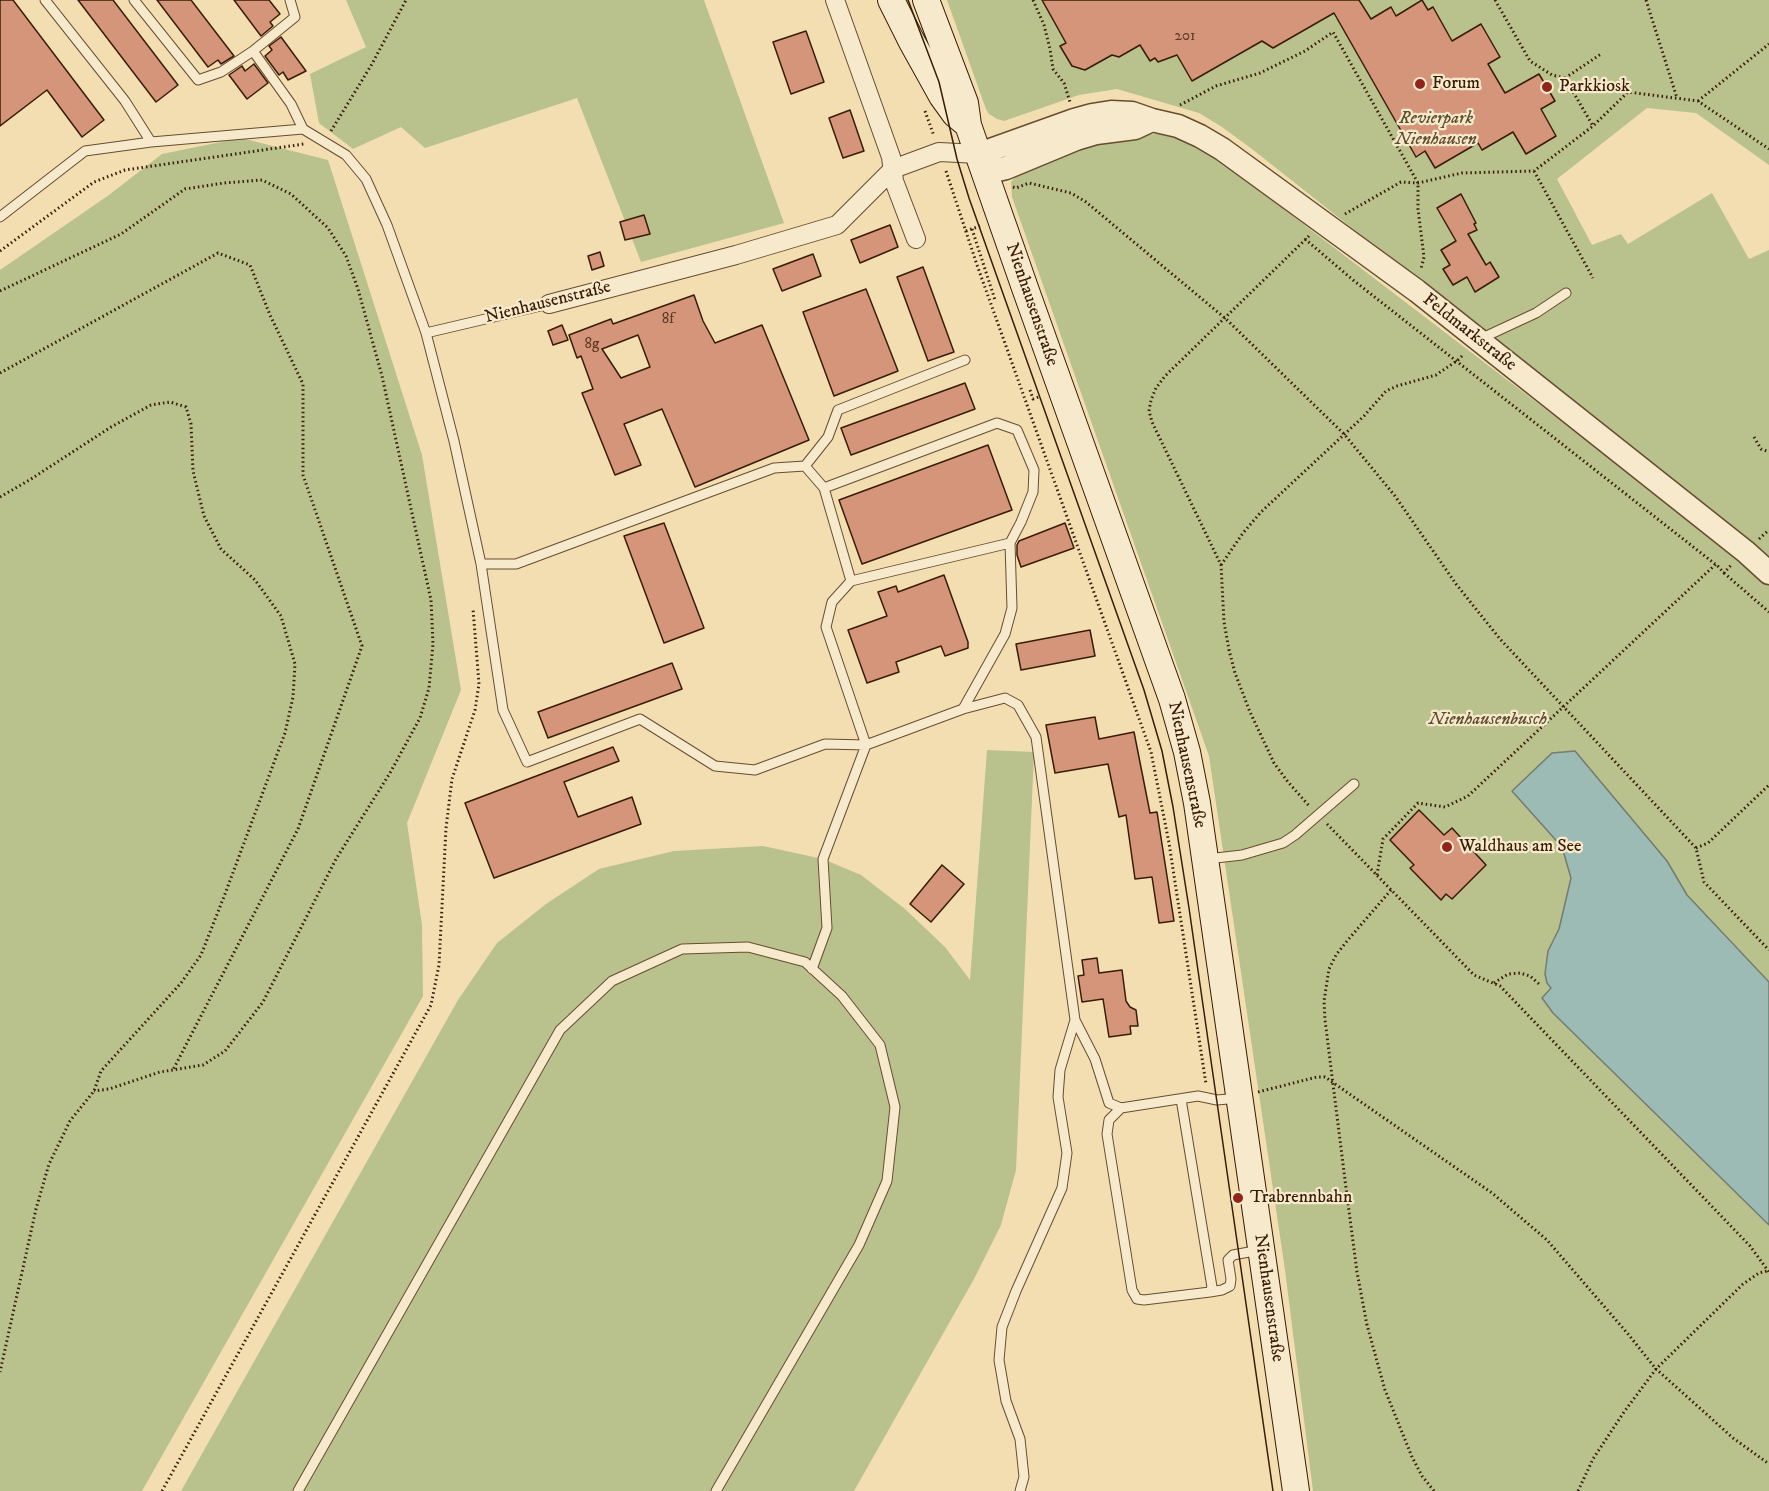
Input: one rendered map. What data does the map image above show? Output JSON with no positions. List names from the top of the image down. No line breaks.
{"streets":{"main road":["Nienhausenstraße"],"street":["Feldmarkstraße"]},"crossings":[["Nienhausenstraße","Feldmarkstraße"]],"parks":["Revierpark Nienhausen","Nienhausenbusch"],"places":["Forum","Parkkiosk","Waldhaus am See","Trabrennbahn"],"house_numbers":["201","8f","8g"]}
